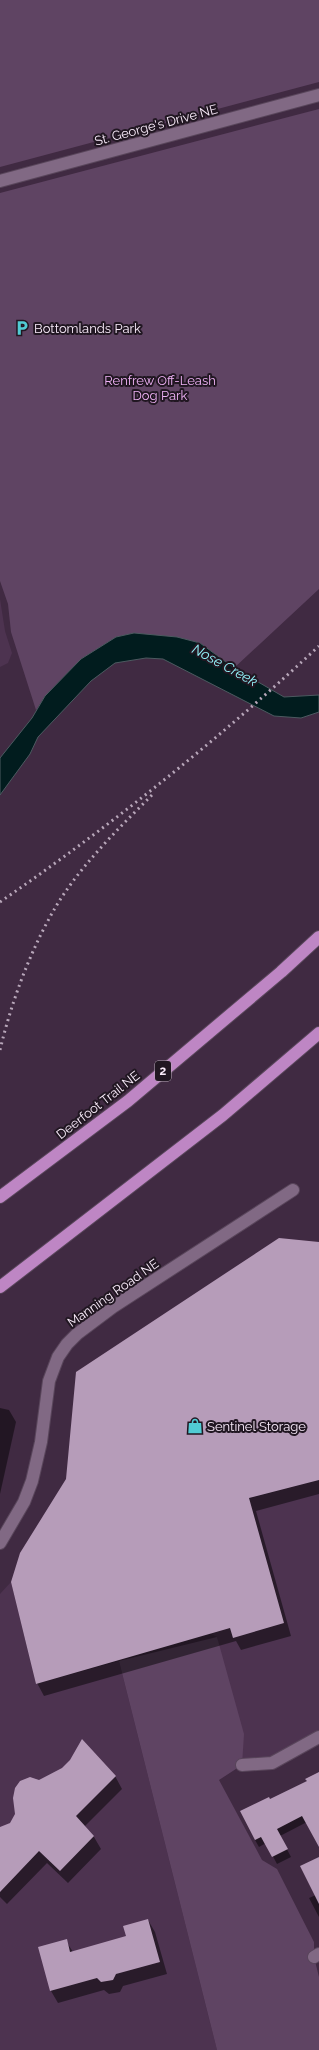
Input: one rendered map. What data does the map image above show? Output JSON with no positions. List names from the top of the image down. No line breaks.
{"streets":{"highway":["2","Deerfoot Trail NE"],"street":["St. George's Drive NE","Manning Road NE"]},"water":["Nose Creek"],"parks":["Renfrew Off-Leash Dog Park"],"places":{"parking":["Bottomlands Park"],"shop":["Sentinel Storage"]}}
